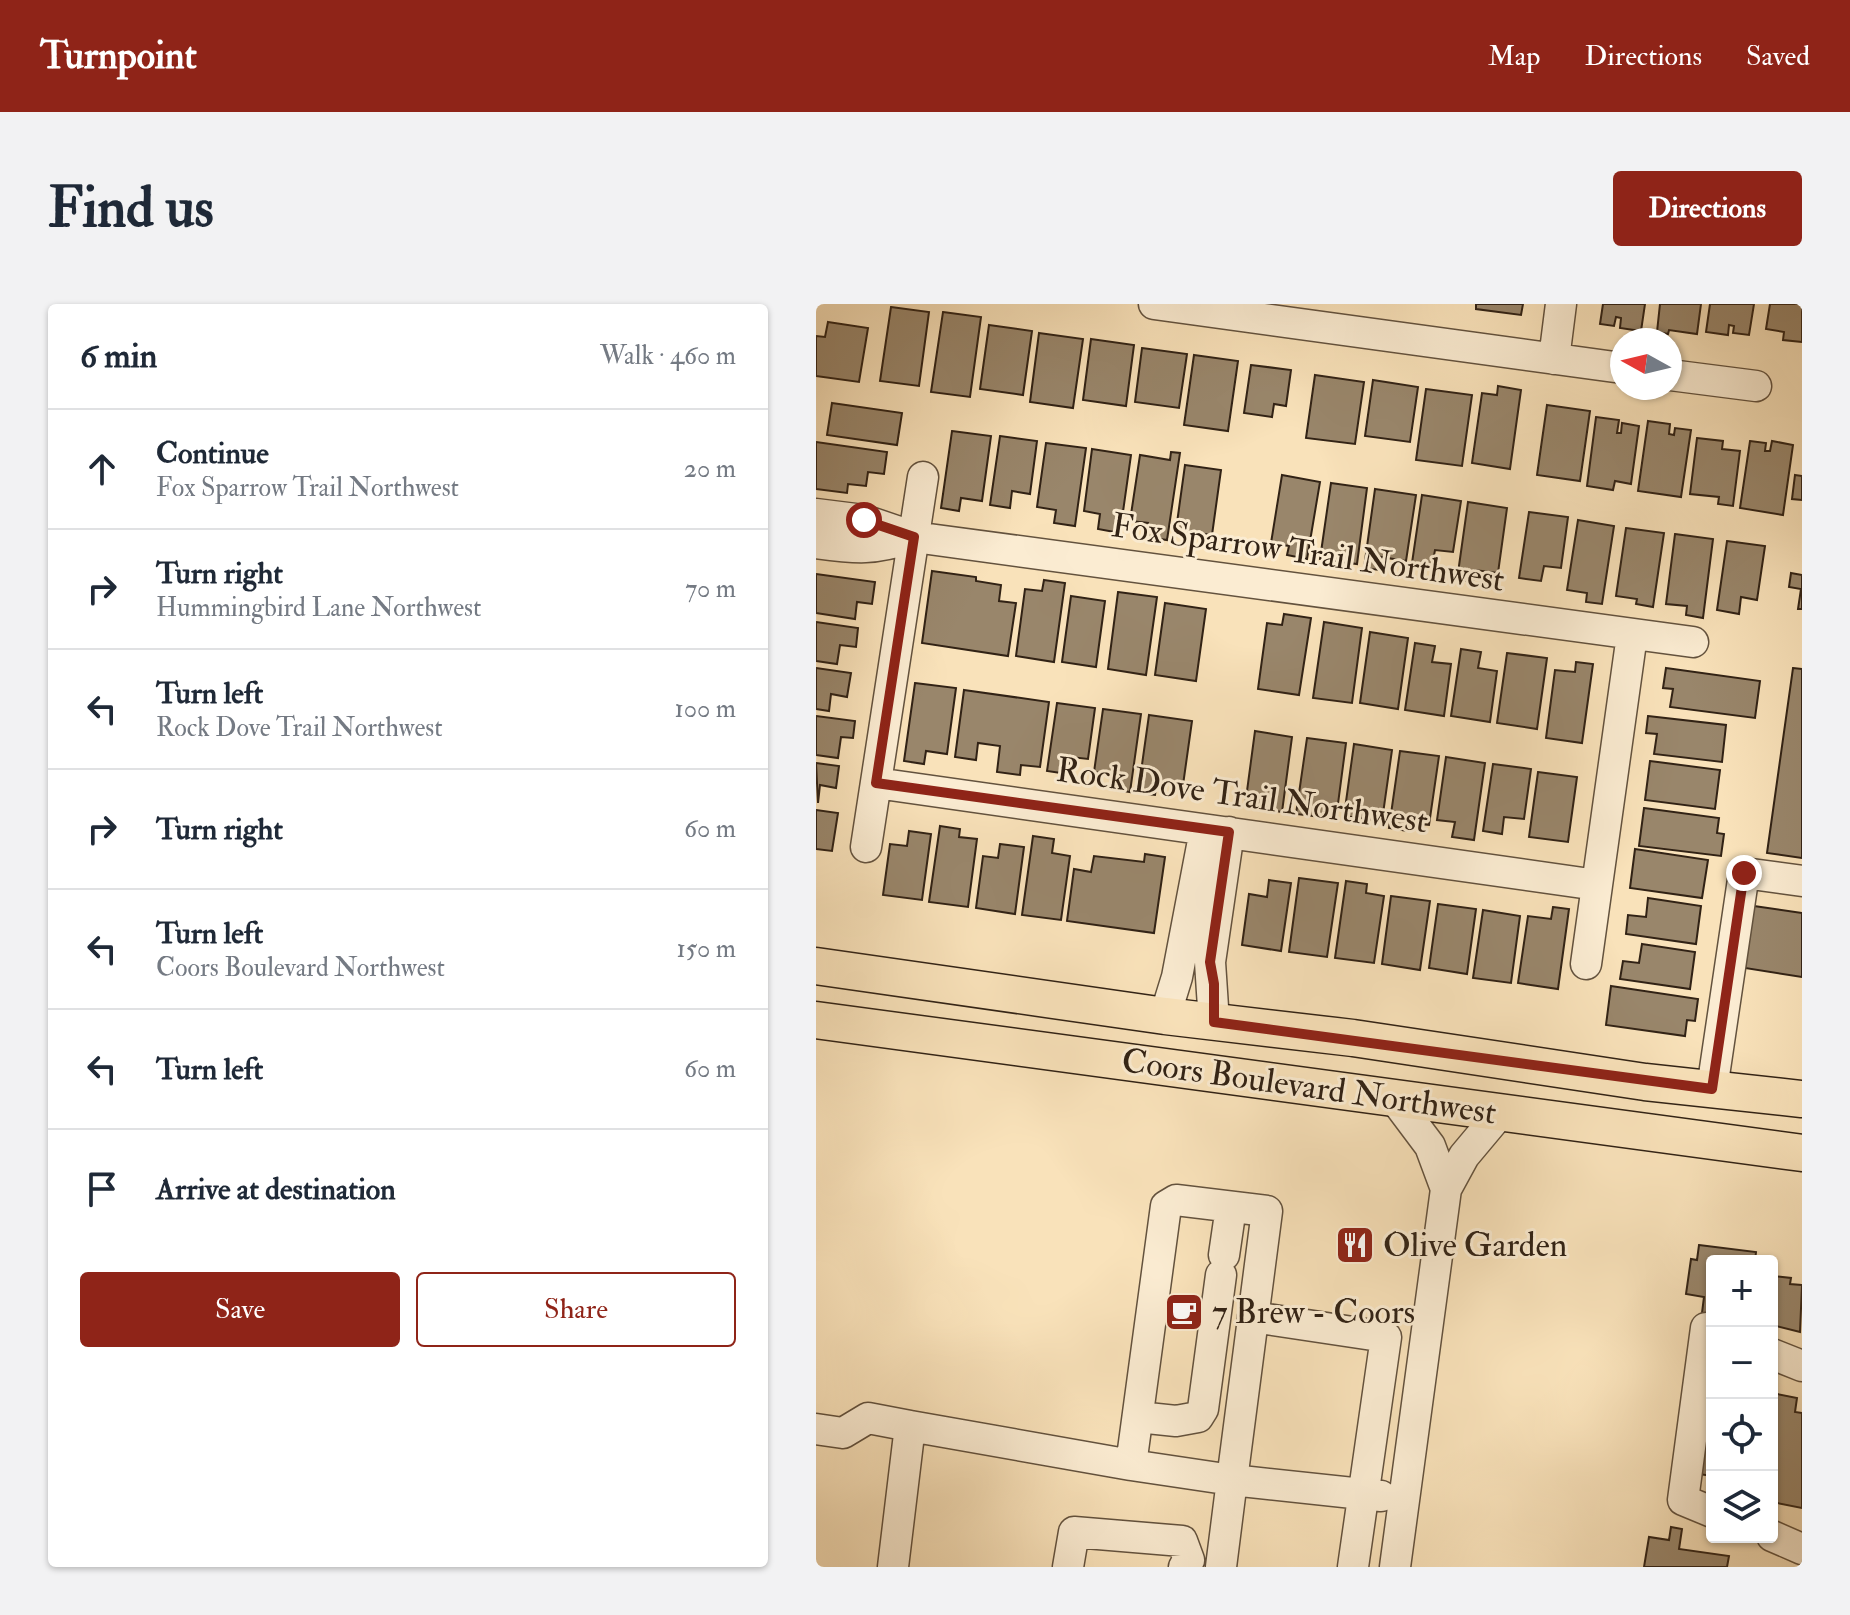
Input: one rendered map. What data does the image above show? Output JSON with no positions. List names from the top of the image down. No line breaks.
{"streets":{"main road":["Coors Boulevard Northwest"],"street":["Fox Sparrow Trail Northwest","Rock Dove Trail Northwest"]},"places":{"restaurant":["Olive Garden"],"cafe":["7 Brew - Coors"]},"north":"left","page":{"header":"Turnpoint","nav":["Map","Directions","Saved"],"buttons":["Directions",["Save","Share"]],"title":"Find us","heading":["6 min","Walk · 460 m"],"list":[["Continue","Fox Sparrow Trail Northwest","20 m"],["Turn right","Hummingbird Lane Northwest","70 m"],["Turn left","Rock Dove Trail Northwest","100 m"],["Turn right","60 m"],["Turn left","Coors Boulevard Northwest","150 m"],["Turn left","60 m"],"Arrive at destination"],"map_buttons":["+","−"]}}
